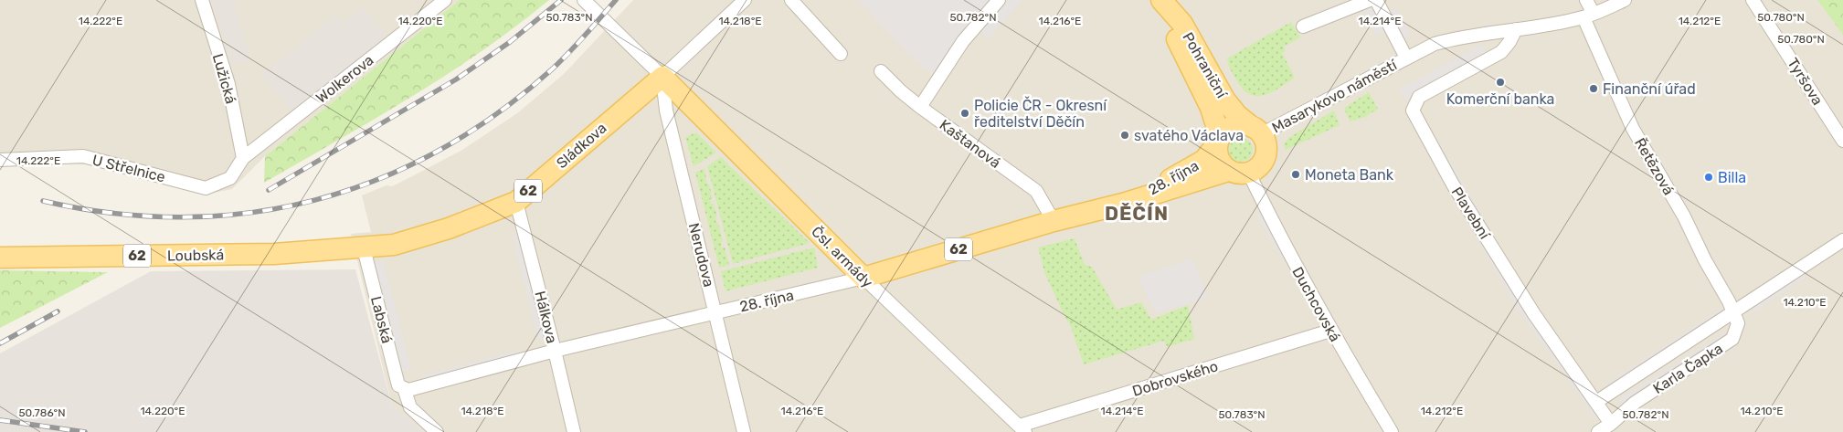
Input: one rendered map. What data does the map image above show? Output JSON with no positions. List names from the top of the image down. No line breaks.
{"streets":{"main road":["Pohraniční","Sládkova","28. října","62","Loubská","Čsl. armády"],"street":["Lužická","Wolkerova","Tyršova","Masarykovo náměstí","Kaštanová","Řetězová","U Střelnice","Plavební","Nerudova","Duchcovská","Hálkova","Labská","Karla Čapka","Dobrovského"]},"crossings":[["Pohraniční","Masarykovo náměstí"],["Pohraniční","28. října"],["Pohraniční","Duchcovská"],["Lužická","Wolkerova"],["Lužická","U Střelnice"],["Wolkerova","U Střelnice"],["Masarykovo náměstí","Řetězová"],["Masarykovo náměstí","28. října"],["Masarykovo náměstí","Plavební"],["Masarykovo náměstí","Duchcovská"],["Kaštanová","28. října"],["Sládkova","Loubská"],["Sládkova","Nerudova"],["Sládkova","Čsl. armády"],["Sládkova","Hálkova"],["Sládkova","Labská"],["Řetězová","Karla Čapka"],["28. října","Nerudova"],["28. října","Čsl. armády"],["28. října","Duchcovská"],["28. října","Hálkova"],["28. října","Labská"],["Plavební","Karla Čapka"],["Loubská","Labská"],["Nerudova","Čsl. armády"],["Čsl. armády","Dobrovského"],["Duchcovská","Dobrovského"]],"districts":["DĚČÍN"],"places":["Komerční banka","Finanční úřad","Policie ČR - Okresní ředitelství Děčín","svatého Václava","Moneta Bank","Billa"],"coordinates":["50.783°N","50.782°N","50.780°N","14.222°E","14.220°E","14.218°E","14.216°E","14.214°E","14.212°E","14.210°E","50.786°N"]}
